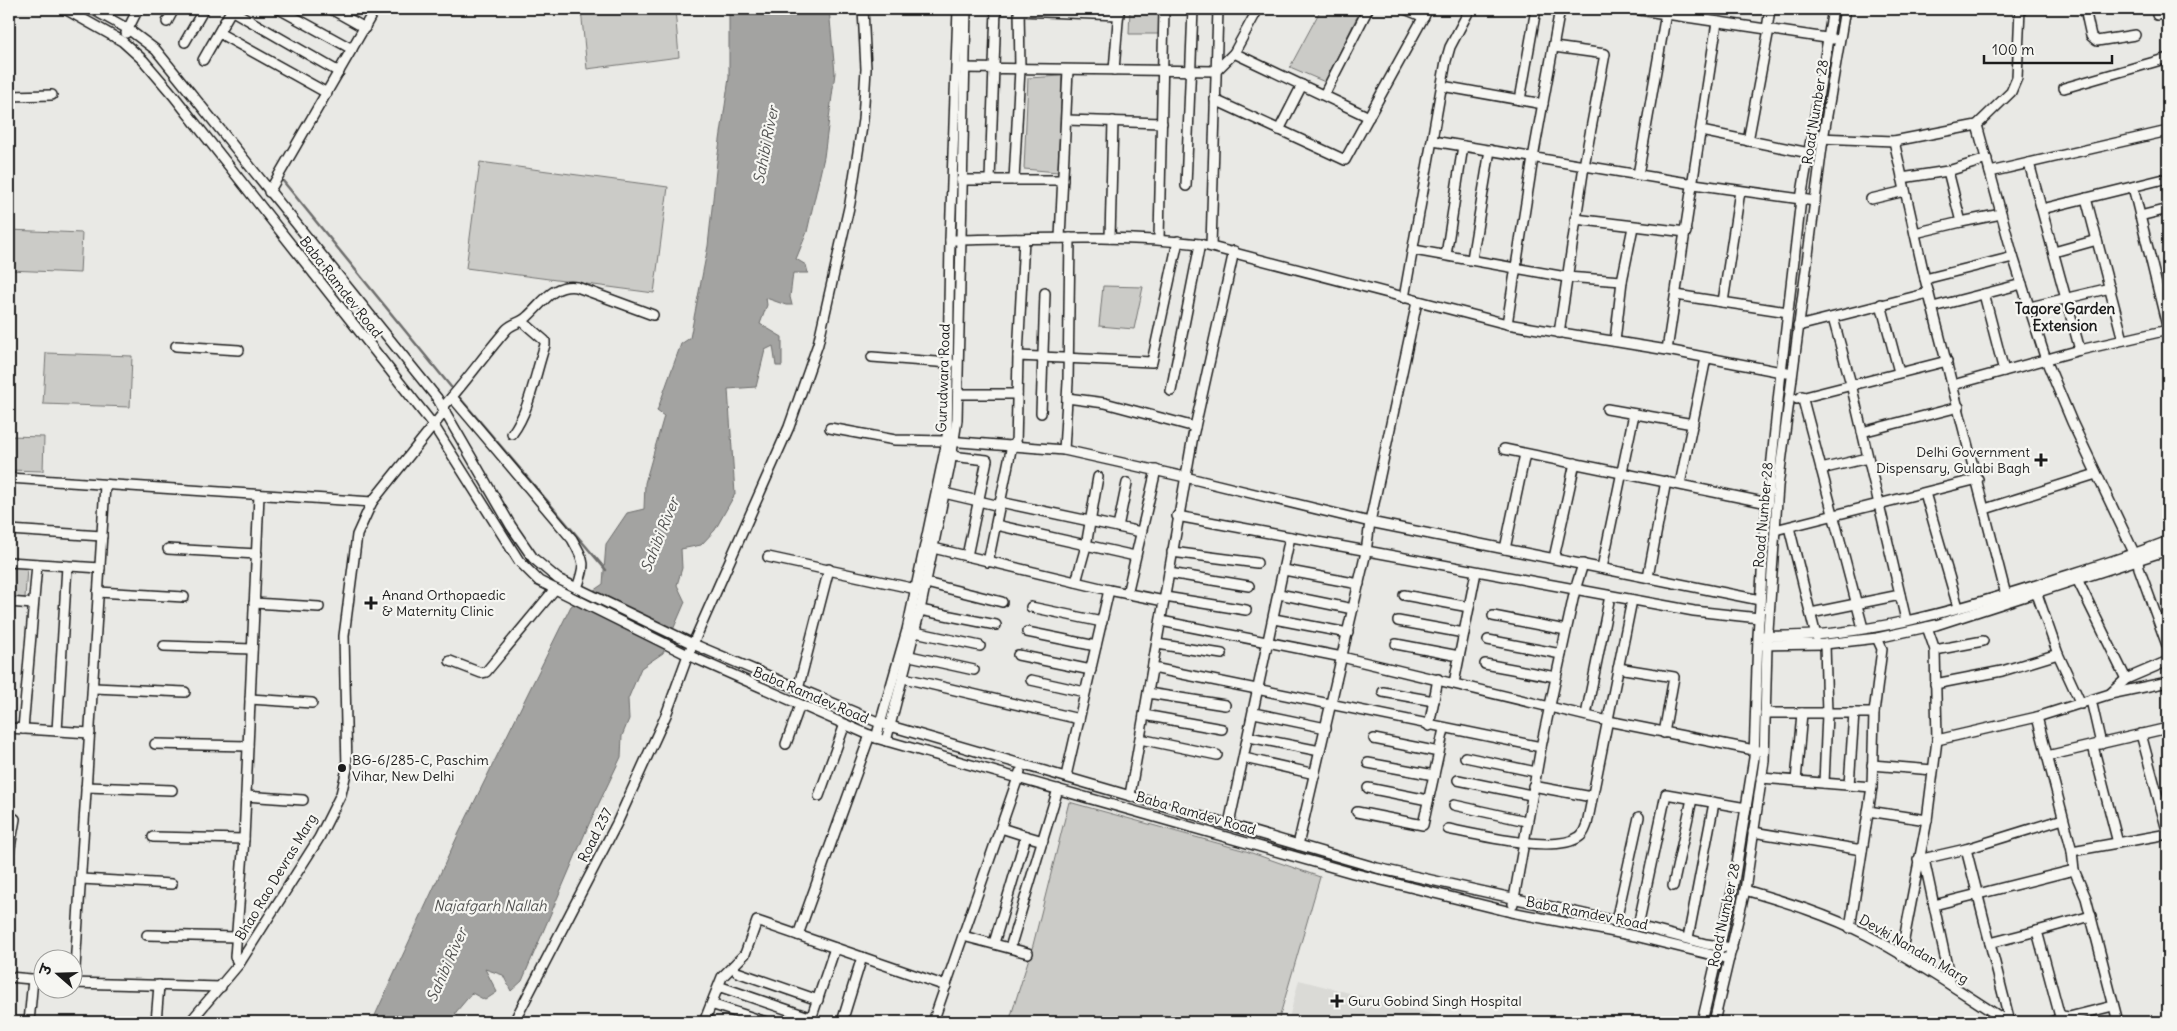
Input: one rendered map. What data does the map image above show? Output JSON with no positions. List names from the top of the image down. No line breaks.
{"streets":{"street":["Road Number 28","Baba Ramdev Road","Gurudwara Road","Road 237","Bhao Rao Devras Marg","Devki Nandan Marg"]},"crossings":[["Road Number 28","Baba Ramdev Road"],["Road Number 28","Devki Nandan Marg"],["Baba Ramdev Road","Gurudwara Road"],["Baba Ramdev Road","Road 237"],["Baba Ramdev Road","Bhao Rao Devras Marg"]],"districts":["Tagore Garden Extension"],"water":["Sahibi River","Najafgarh Nallah"],"places":{"health":["Delhi Government Dispensary, Gulabi Bagh","Anand Orthopaedic & Maternity Clinic","Guru Gobind Singh Hospital"],"other":["BG-6/285-C, Paschim Vihar, New Delhi"]},"scale_bar":"100 m","north":"left"}
